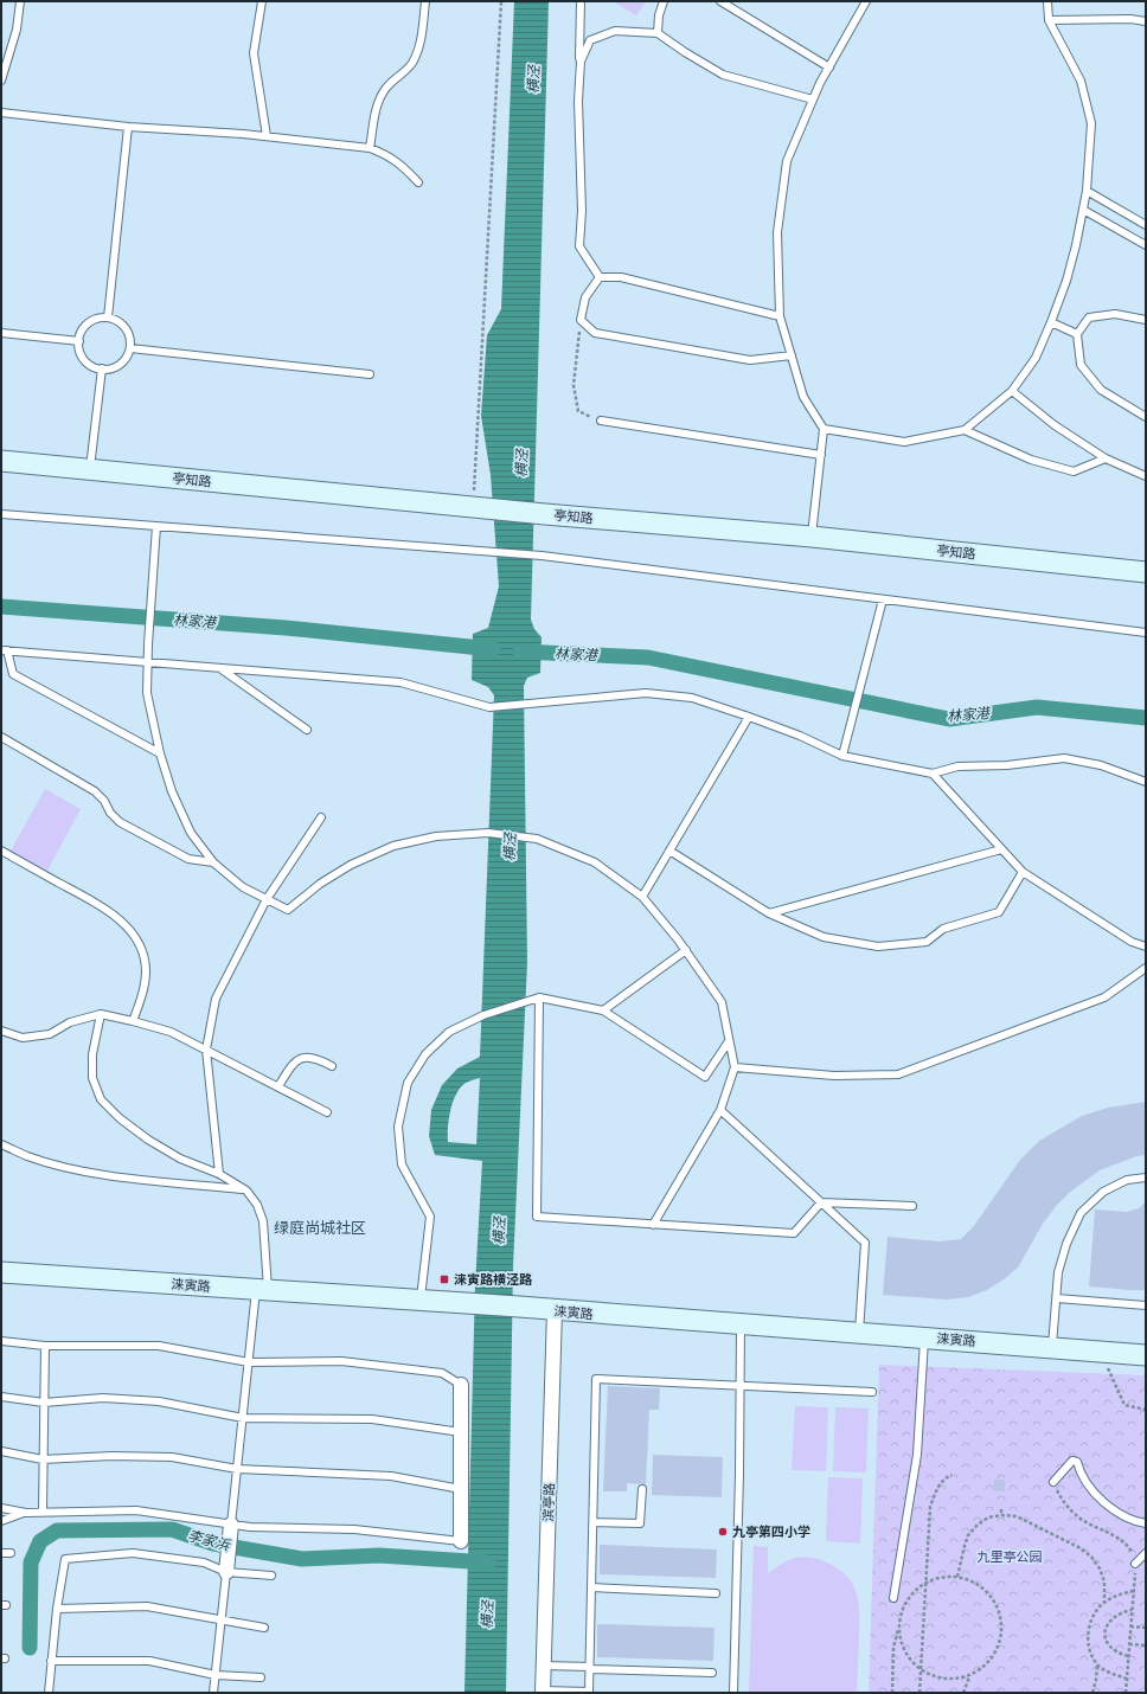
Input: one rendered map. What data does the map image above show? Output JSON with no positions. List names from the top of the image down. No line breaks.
{"streets":{"street":["亭知路","涞寅路","滨亭路"]},"crossings":[["涞寅路","滨亭路"]],"districts":["绿庭尚城社区"],"water":["横泾","林家港","李家浜"],"parks":["九里亭公园"],"places":{"transit":["涞寅路横泾路"],"other":["九亭第四小学"]}}
